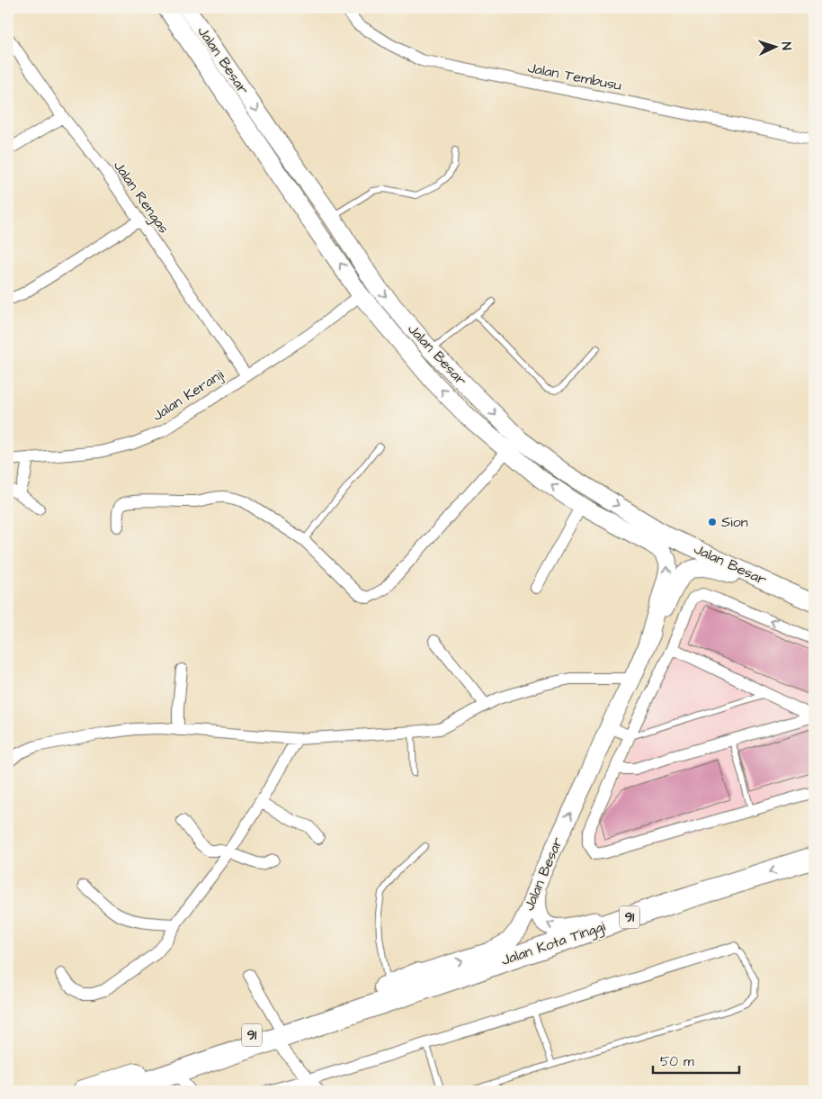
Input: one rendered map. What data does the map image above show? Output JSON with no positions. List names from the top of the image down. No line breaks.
{"streets":{"highway":["91","Jalan Kota Tinggi"],"main road":["Jalan Besar"],"street":["Jalan Tembusu","Jalan Rengas","Jalan Keranji"]},"crossings":[["Jalan Besar","Jalan Keranji"],["Jalan Besar","91"],["Jalan Rengas","Jalan Keranji"],["91","Jalan Kota Tinggi"]],"places":["Sion"],"scale_bar":"50 m","north":"right"}
